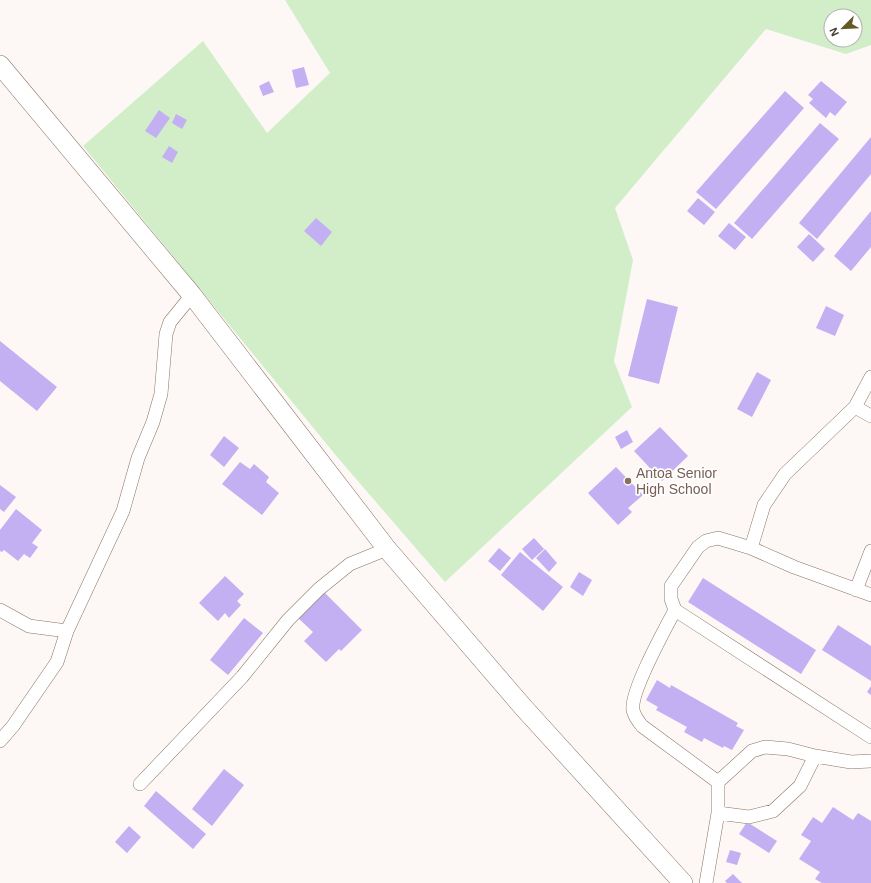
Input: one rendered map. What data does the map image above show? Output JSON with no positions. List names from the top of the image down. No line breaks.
{"places":["Antoa Senior High School"],"north":"bottom left"}
